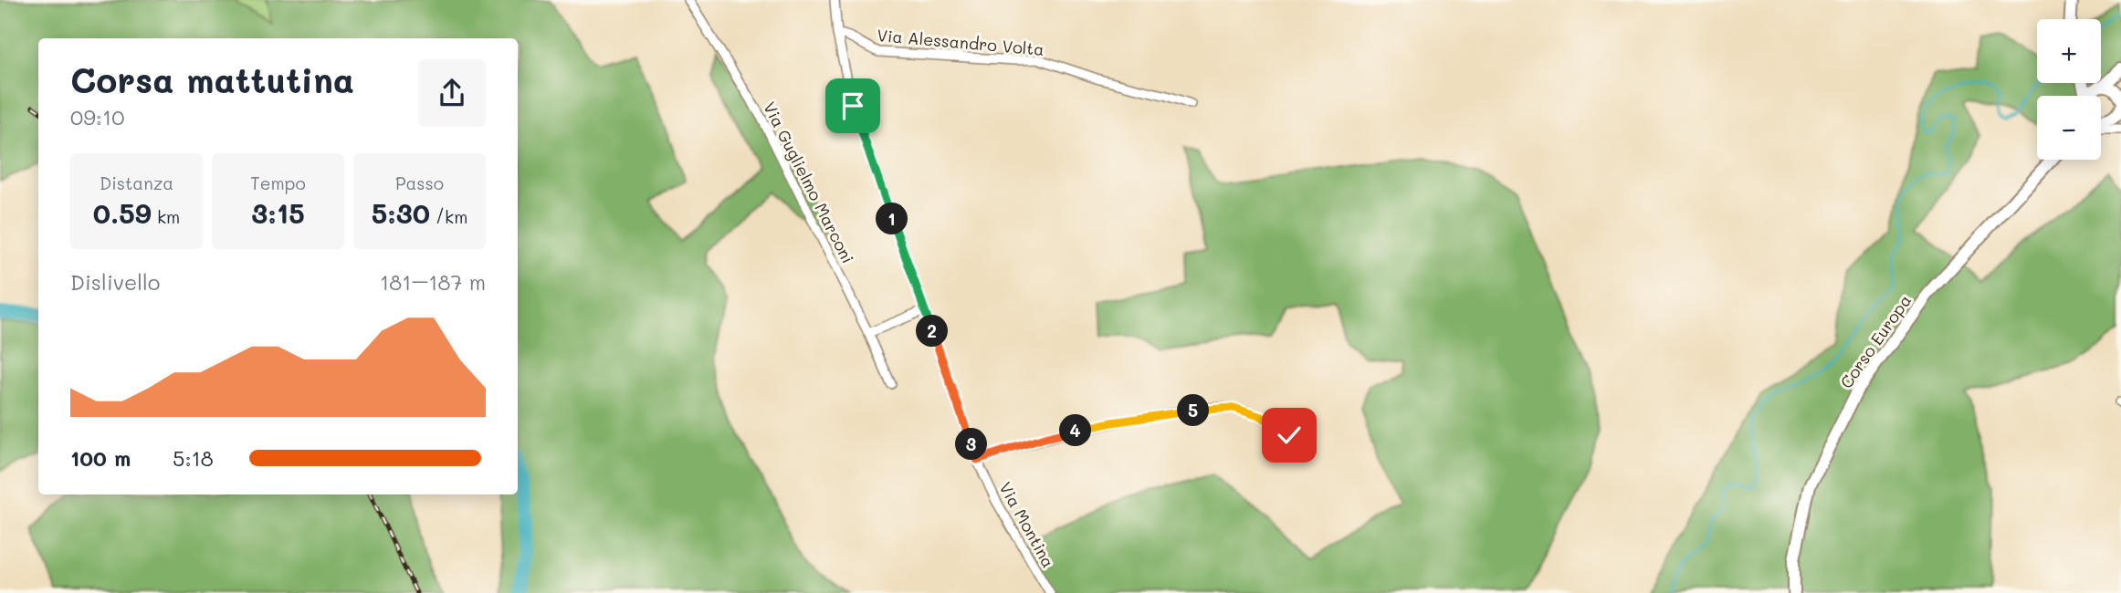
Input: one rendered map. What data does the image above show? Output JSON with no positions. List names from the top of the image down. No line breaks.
{"streets":{"main road":["Corso Europa"],"street":["Via Alessandro Volta","Via Guglielmo Marconi","Via Montina"]},"crossings":[["Via Alessandro Volta","Via Montina"]],"page":{"map_buttons":["+","−"],"heading":["Corsa mattutina","09:10"],"stats":[["Distanza","0.59 km"],["Tempo","3:15"],["Passo","5:30 /km"]],"pins":["1","2","5","4","3"],"chart":["Dislivello","181–187 m"],"list":[{"name":"100 m","note":"5:18"}]}}
